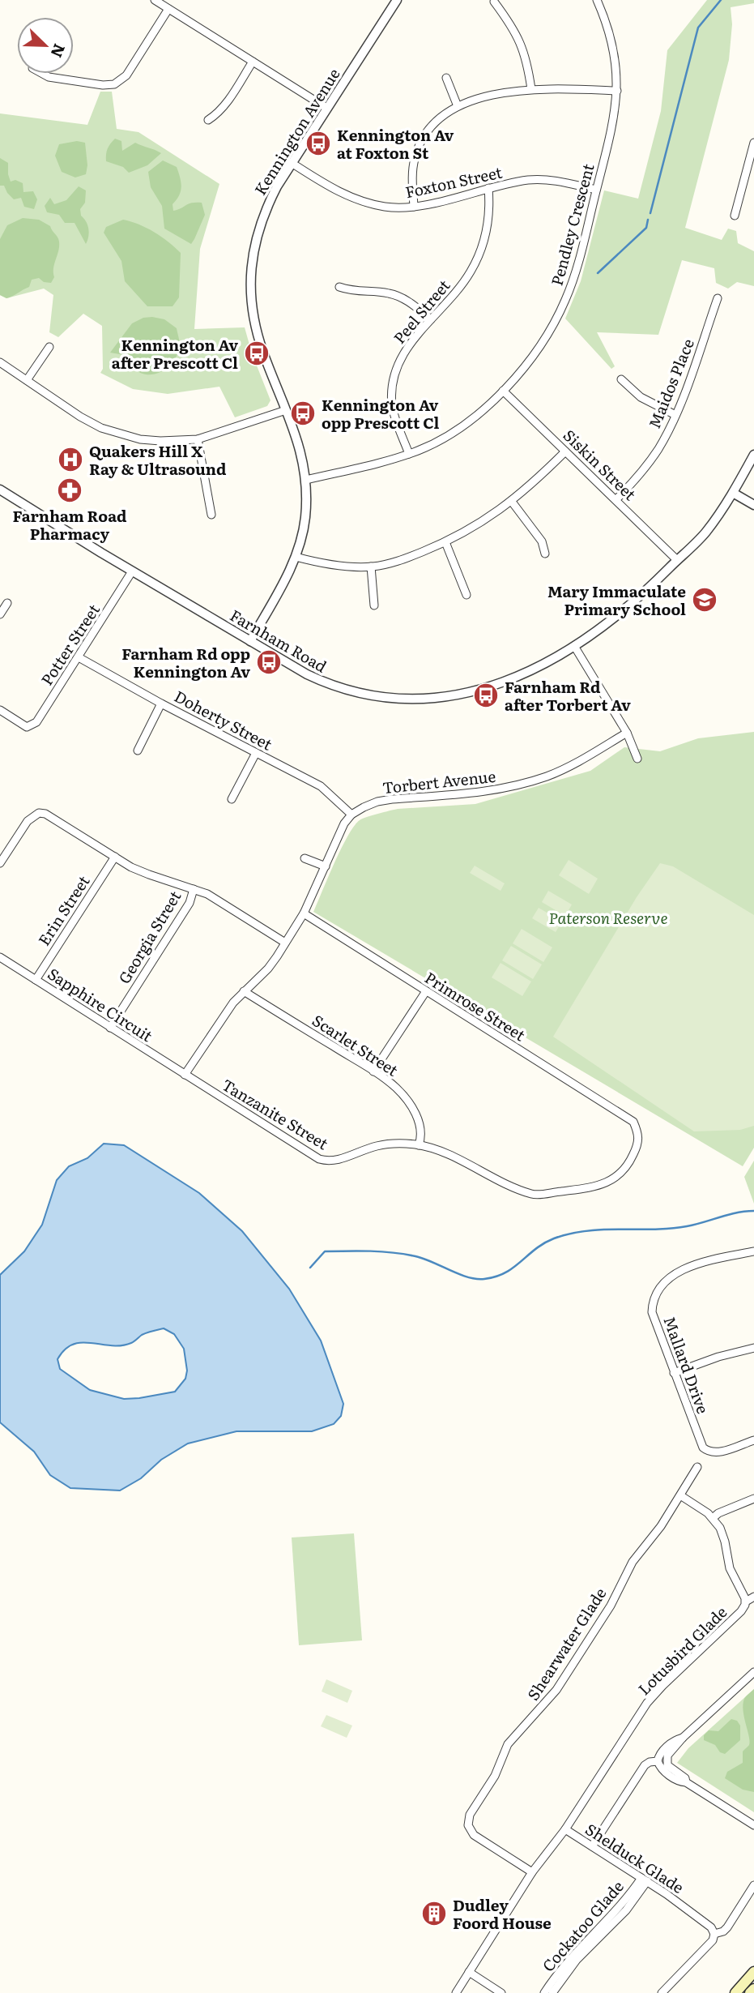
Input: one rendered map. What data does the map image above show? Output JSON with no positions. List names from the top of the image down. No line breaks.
{"streets":{"street":["Kennington Avenue","Foxton Street","Pendley Crescent","Peel Street","Maidos Place","Siskin Street","Farnham Road","Potter Street","Doherty Street","Torbert Avenue","Erin Street","Georgia Street","Sapphire Circuit","Primrose Street","Scarlet Street","Tanzanite Street","Mallard Drive","Shearwater Glade","Lotusbird Glade","Shelduck Glade","Cockatoo Glade"]},"crossings":[["Kennington Avenue","Foxton Street"],["Kennington Avenue","Pendley Crescent"],["Kennington Avenue","Farnham Road"],["Foxton Street","Pendley Crescent"],["Foxton Street","Peel Street"],["Pendley Crescent","Peel Street"],["Pendley Crescent","Siskin Street"],["Maidos Place","Siskin Street"],["Siskin Street","Farnham Road"],["Farnham Road","Potter Street"],["Potter Street","Doherty Street"],["Doherty Street","Torbert Avenue"],["Erin Street","Sapphire Circuit"],["Georgia Street","Sapphire Circuit"],["Sapphire Circuit","Tanzanite Street"],["Primrose Street","Tanzanite Street"],["Scarlet Street","Tanzanite Street"],["Shearwater Glade","Shelduck Glade"],["Lotusbird Glade","Shelduck Glade"],["Shelduck Glade","Cockatoo Glade"]],"parks":["Paterson Reserve"],"places":{"bus stop":["Kennington Av at Foxton St","Kennington Av after Prescott Cl","Kennington Av opp Prescott Cl","Farnham Rd opp Kennington Av","Farnham Rd after Torbert Av"],"hospital":["Quakers Hill X Ray & Ultrasound"],"pharmacy":["Farnham Road Pharmacy"],"school or university":["Mary Immaculate Primary School"],"building":["Dudley Foord House"]},"north":"bottom right"}
